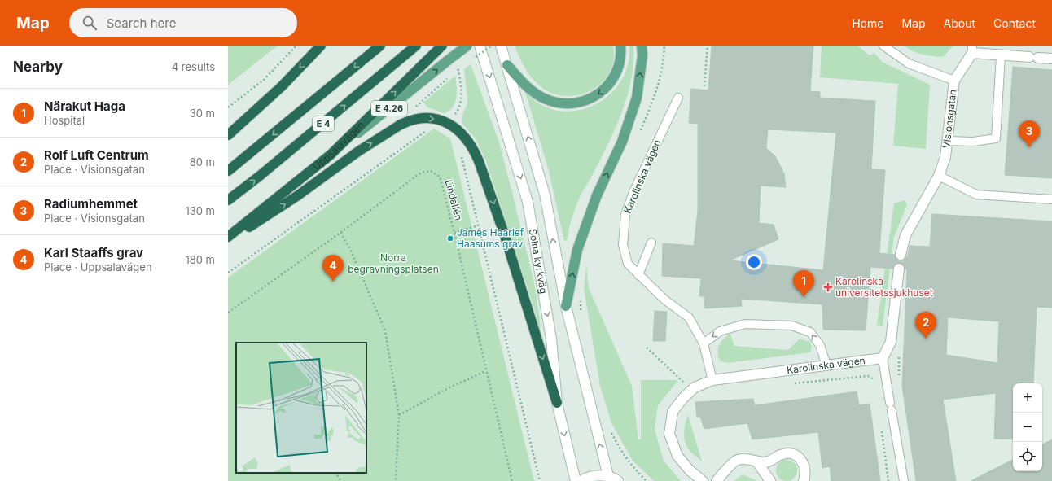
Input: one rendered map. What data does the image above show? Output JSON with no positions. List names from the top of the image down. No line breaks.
{"streets":{"highway":["E 4.26","E 4","Uppsalavägen"],"street":["Visionsgatan","Karolinska vägen","Solna kyrkväg"],"path":["Lindallén"]},"one_way":["Uppsalavägen"],"parks":["Norra begravningsplatsen"],"places":{"other":["James Haarlef Haasums grav"],"health":["Karolinska universitetssjukhuset"]},"page":{"header":"Map","search":"Search here","nav":["Home","Map","About","Contact"],"heading":["Nearby","4 results"],"list":[{"mark":"1","name":"Närakut Haga","note":"Hospital","value":"30 m"},{"mark":"2","name":"Rolf Luft Centrum","note":"Place · Visionsgatan","value":"80 m"},{"mark":"3","name":"Radiumhemmet","note":"Place · Visionsgatan","value":"130 m"},{"mark":"4","name":"Karl Staaffs grav","note":"Place · Uppsalavägen","value":"180 m"}],"pins":["3","4","1","2"],"map_buttons":["+","−"]}}
